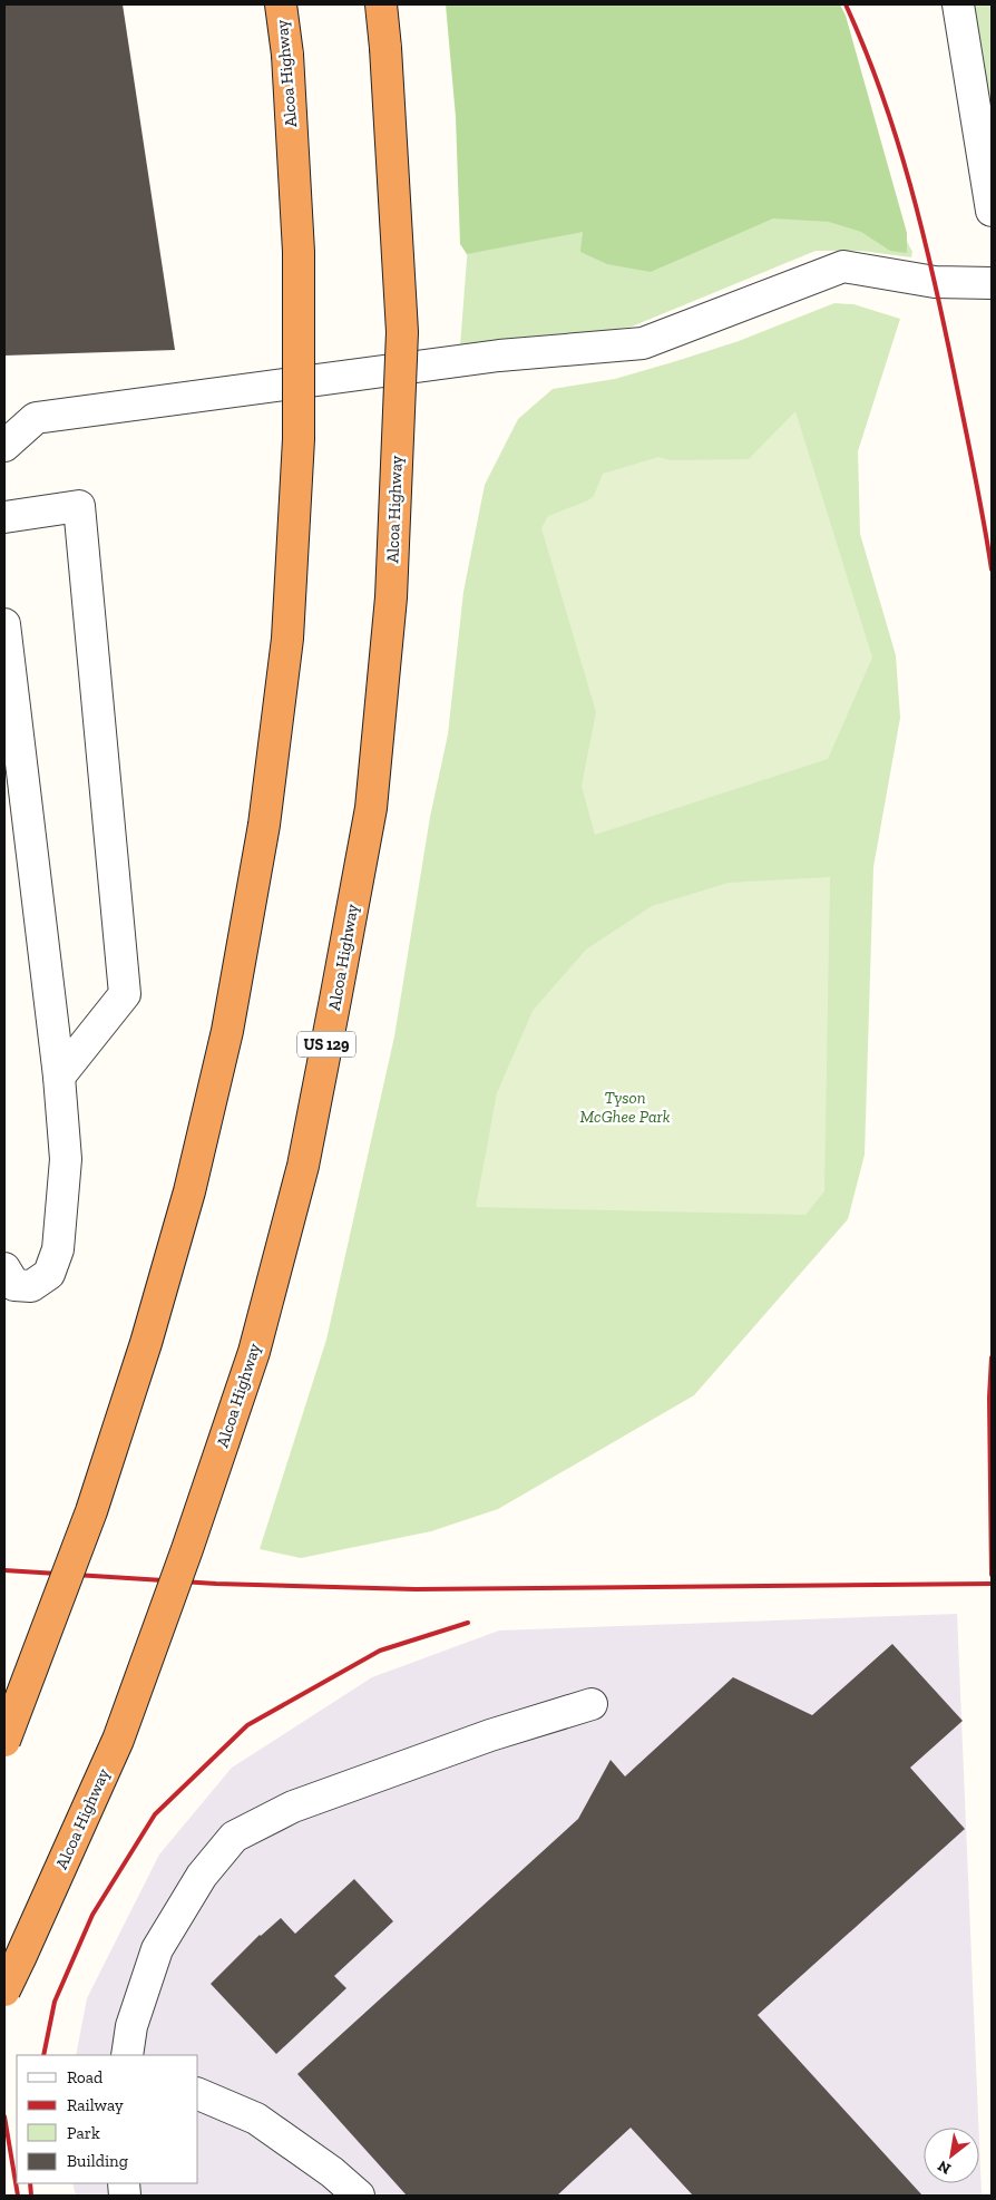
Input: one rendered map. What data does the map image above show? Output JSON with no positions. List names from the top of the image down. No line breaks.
{"streets":{"highway":["Alcoa Highway","US 129"]},"parks":["Tyson McGhee Park"],"legend":["Road","Railway","Park","Building"],"north":"bottom left"}
